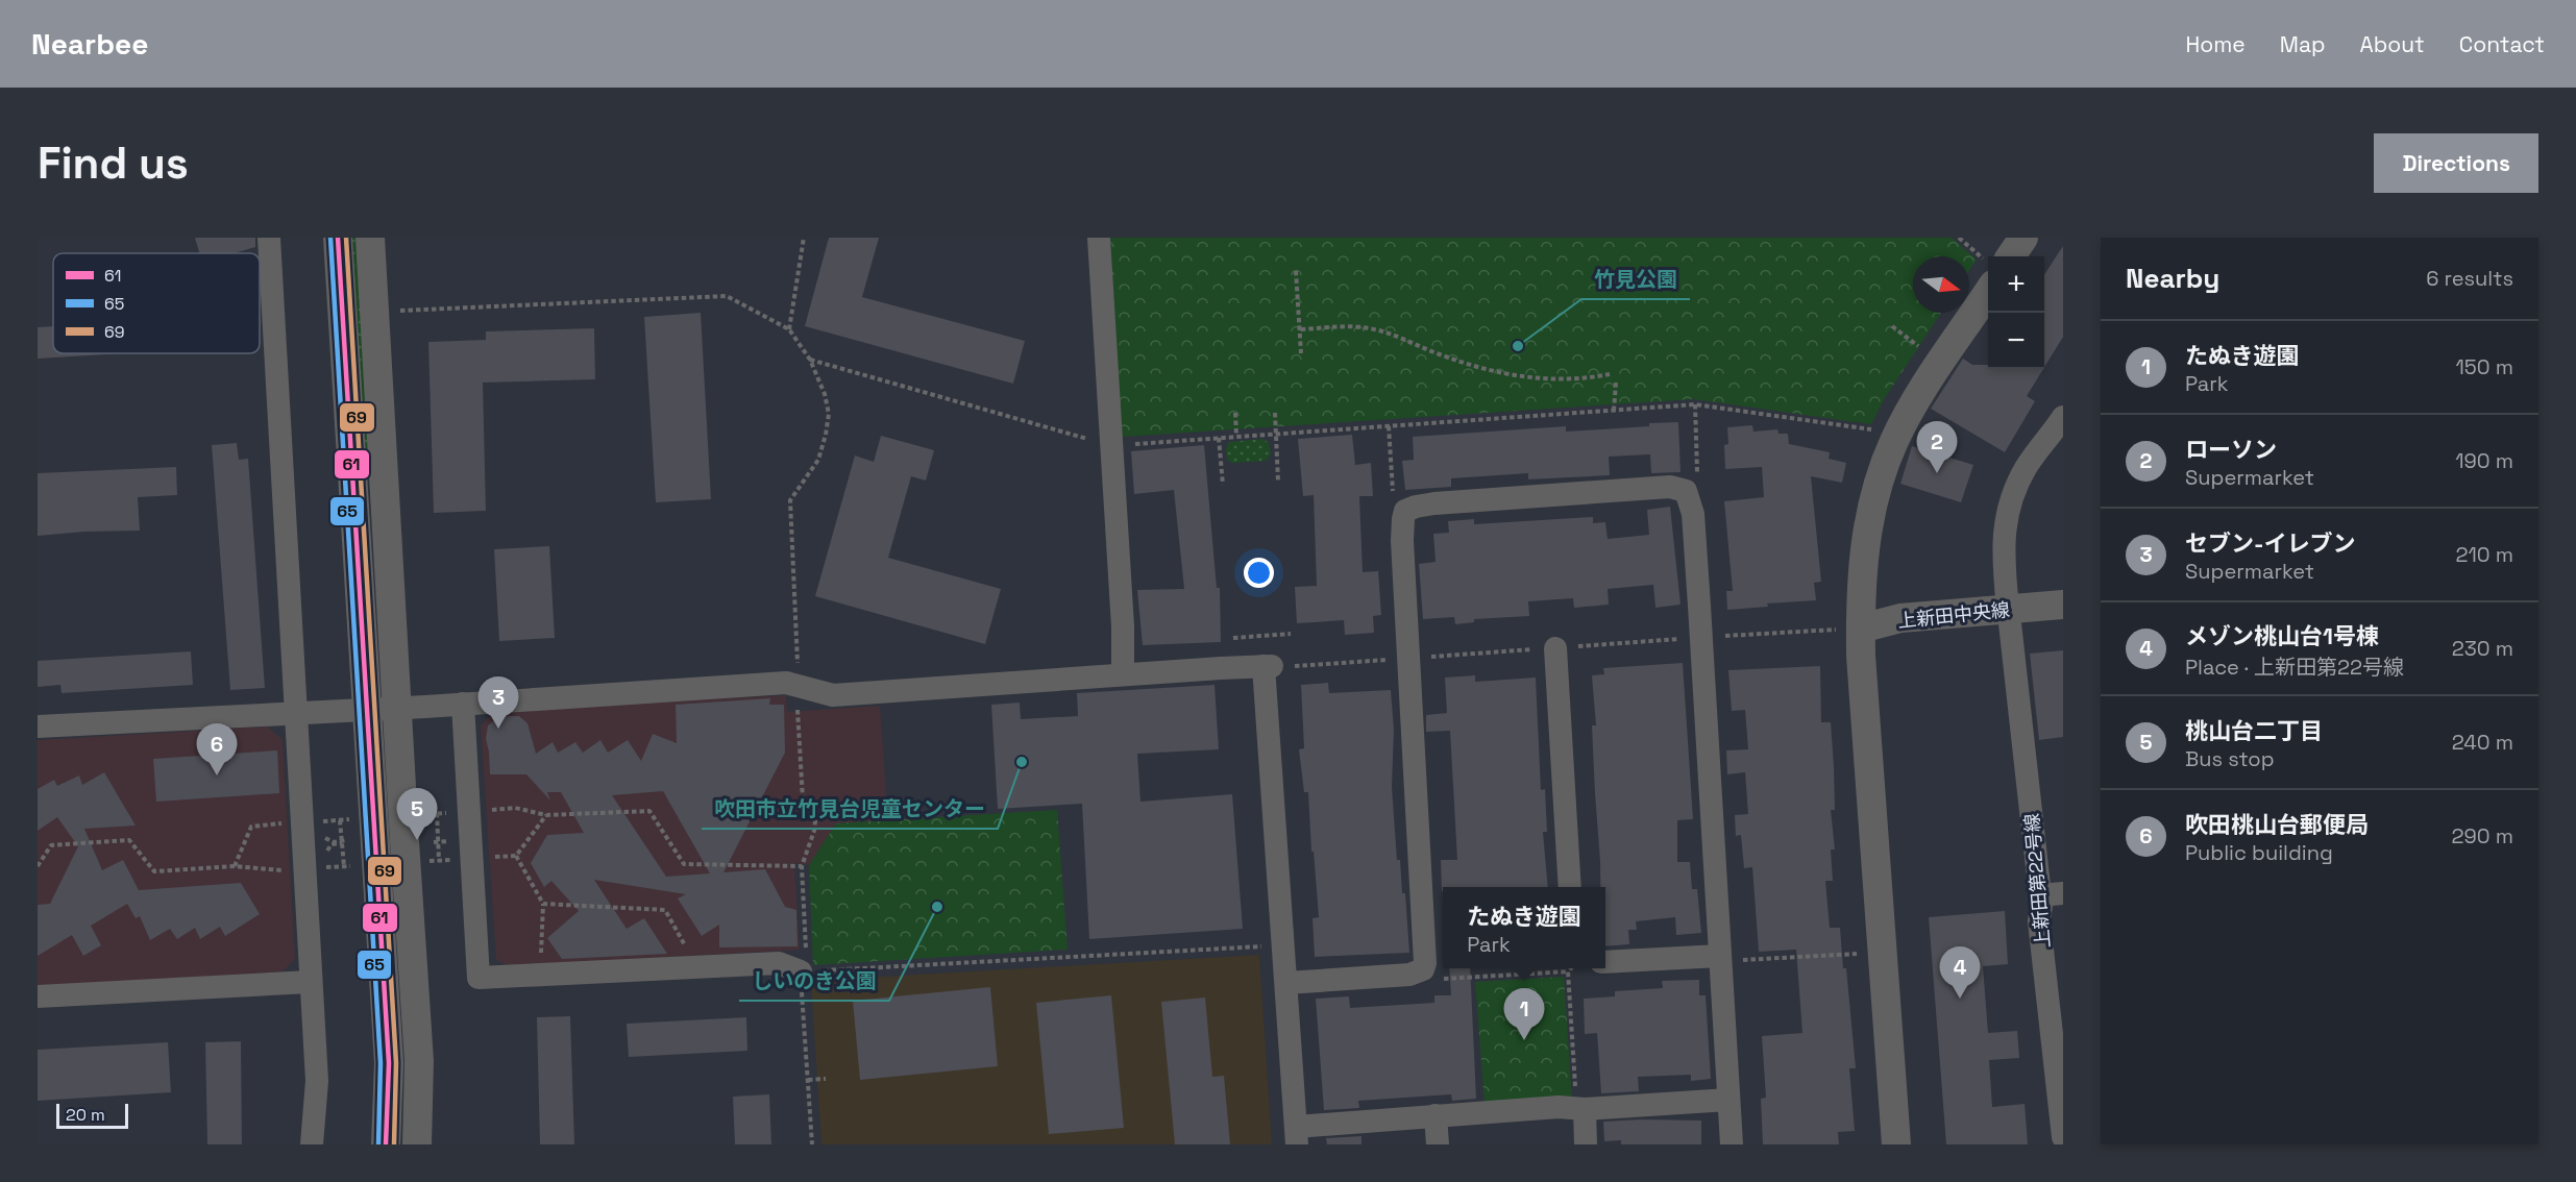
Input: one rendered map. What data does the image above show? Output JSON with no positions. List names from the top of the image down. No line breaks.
{"streets":{"street":["上新田中央線","上新田第22号線"]},"crossings":[["上新田中央線","上新田第22号線"]],"places":["竹見公園","吹田市立竹見台児童センター","しいのき公園"],"lines":["transit line 61","transit line 65","transit line 69"],"legend":["61","65","69"],"scale_bar":"20 m","north":"right","page":{"header":"Nearbee","nav":["Home","Map","About","Contact"],"buttons":"Directions","title":"Find us","heading":["Nearby","6 results"],"map_buttons":["+","−"],"list":[{"mark":"1","name":"たぬき遊園","note":"Park","value":"150 m"},{"mark":"2","name":"ローソン","note":"Supermarket","value":"190 m"},{"mark":"3","name":"セブン-イレブン","note":"Supermarket","value":"210 m"},{"mark":"4","name":"メゾン桃山台1号棟","note":"Place · 上新田第22号線","value":"230 m"},{"mark":"5","name":"桃山台二丁目","note":"Bus stop","value":"240 m"},{"mark":"6","name":"吹田桃山台郵便局","note":"Public building","value":"290 m"}],"pins":["2","3","6","5","4","1"],"popup":["たぬき遊園","Park"],"scale":"20 m"}}
